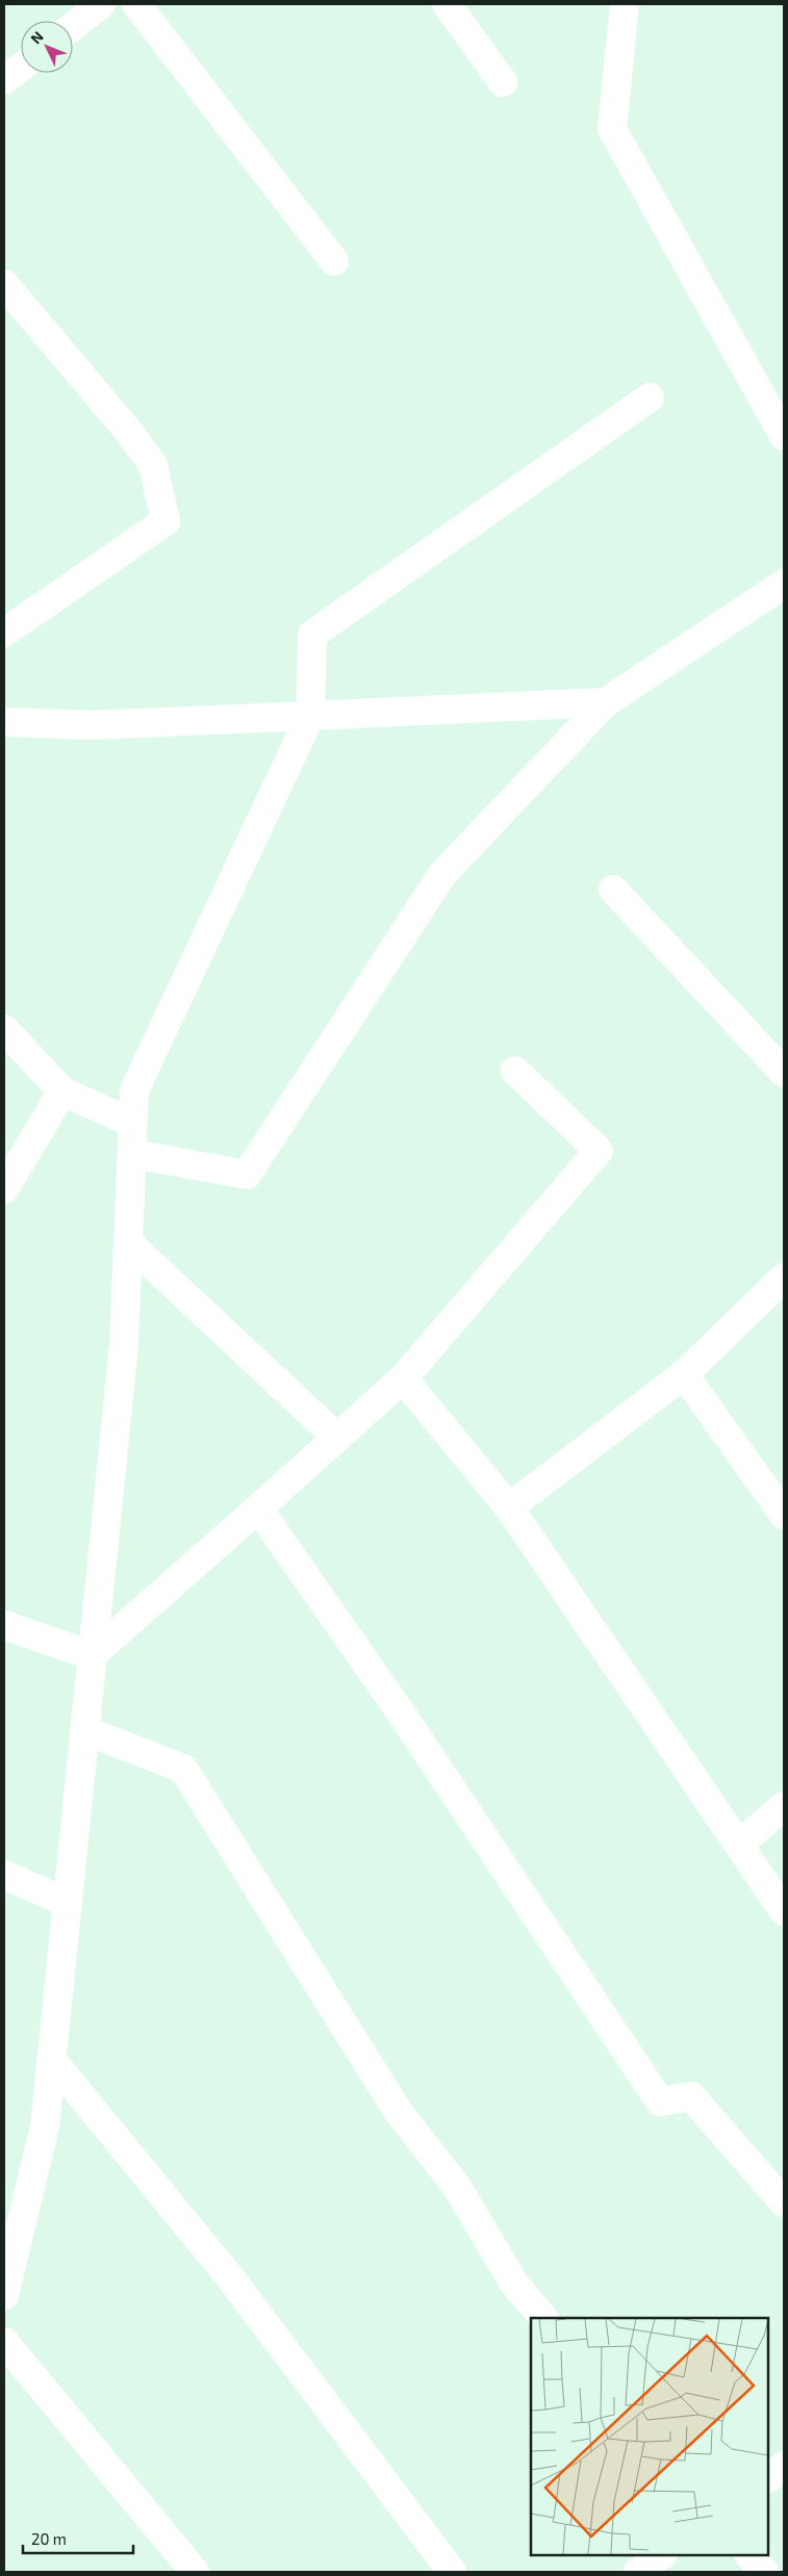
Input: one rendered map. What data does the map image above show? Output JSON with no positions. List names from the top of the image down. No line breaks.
{"scale_bar":"20 m","north":"top left"}
